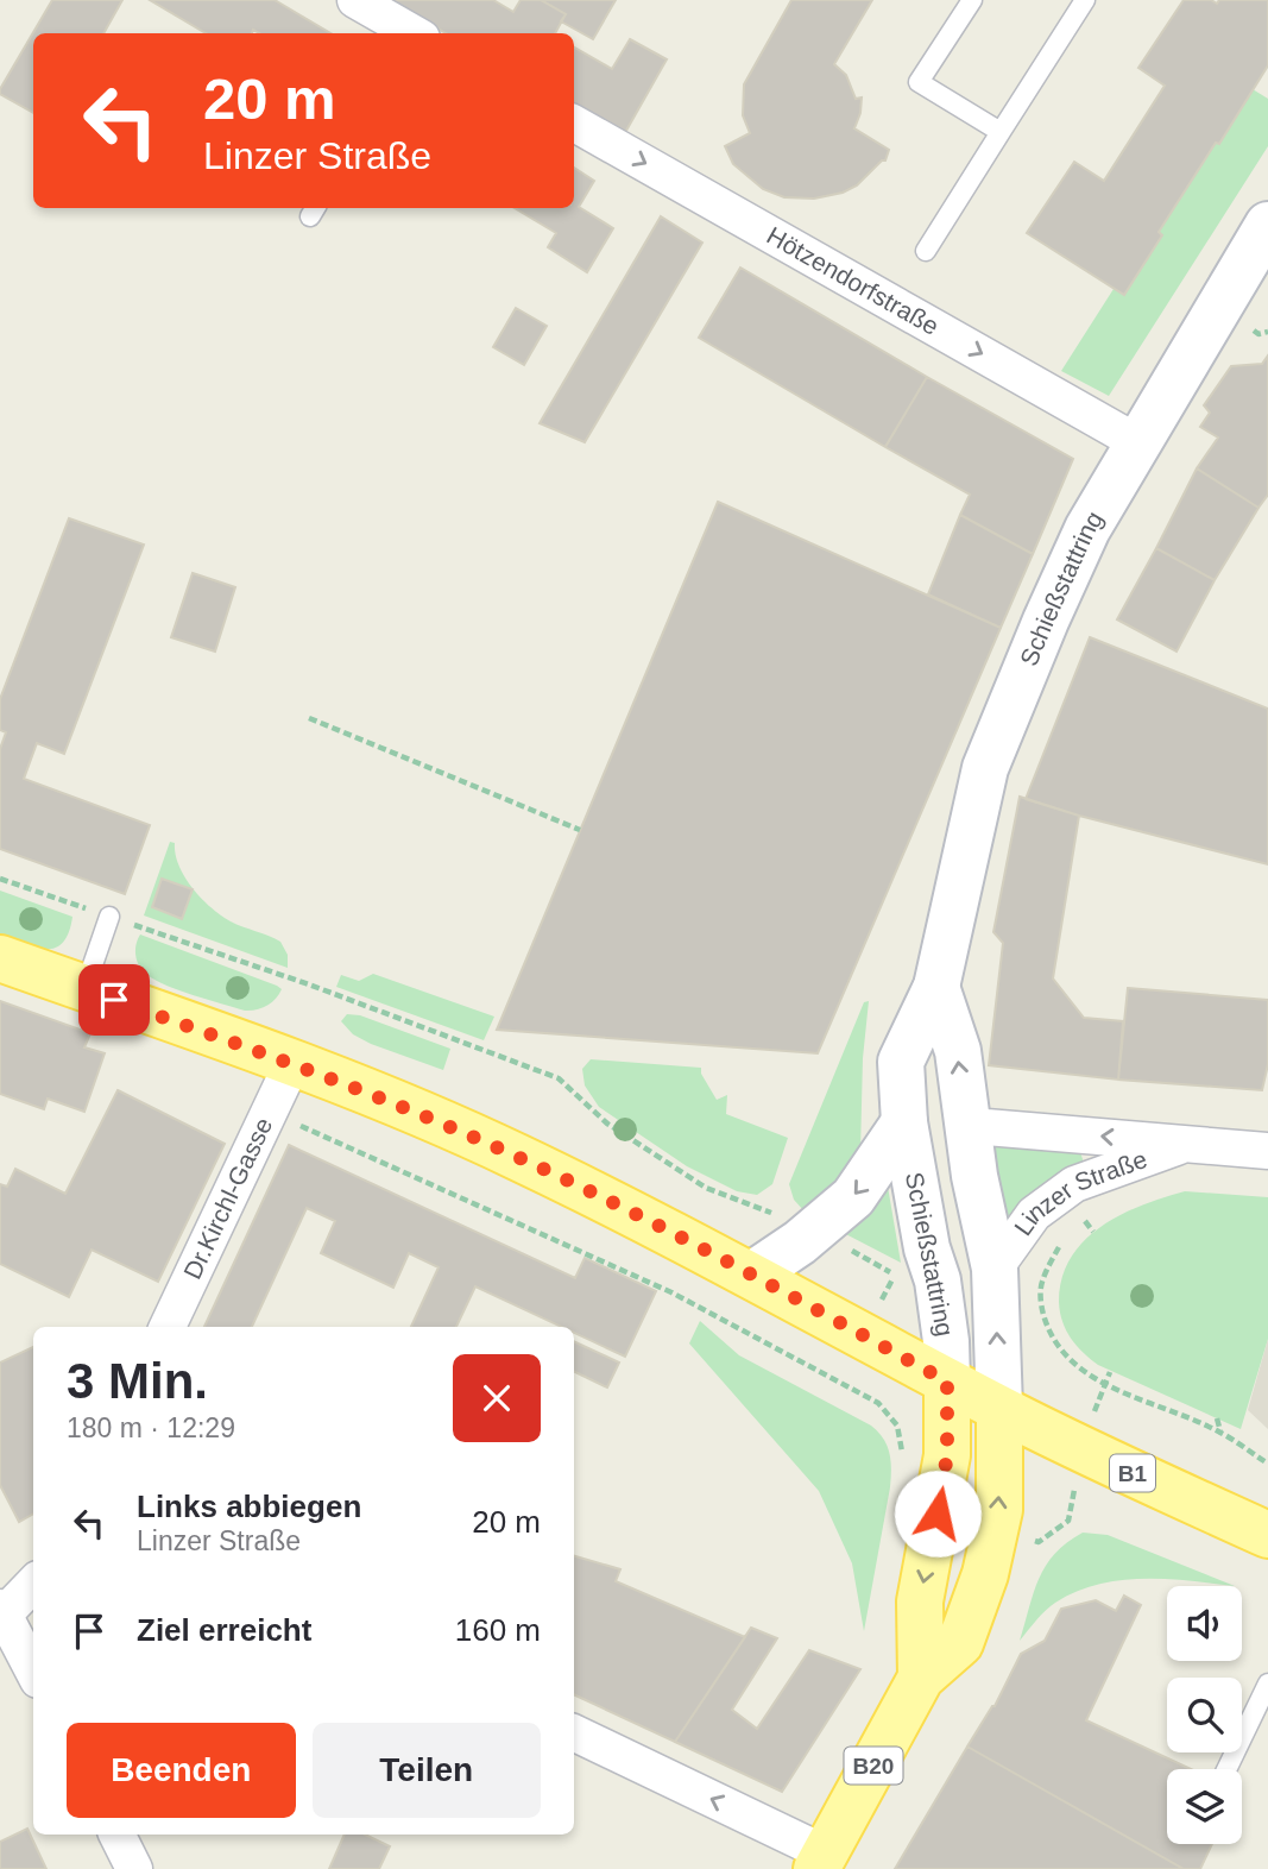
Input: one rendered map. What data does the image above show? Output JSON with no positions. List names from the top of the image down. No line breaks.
{"streets":{"main road":["Schießstattring","B1","B20"],"street":["Hötzendorfstraße","Dr.Kirchl-Gasse","Linzer Straße"]},"crossings":[["Hötzendorfstraße","Schießstattring"],["Schießstattring","Linzer Straße"],["Schießstattring","B1"],["Schießstattring","B20"],["Dr.Kirchl-Gasse","B1"],["B1","B20"]],"one_way":["Hötzendorfstraße","Linzer Straße"],"page":{"turn":["20 m","Linzer Straße"],"heading":["3 Min.","180 m · 12:29"],"list":[{"name":"Links abbiegen","note":"Linzer Straße","value":"20 m"},{"name":"Ziel erreicht","value":"160 m"}],"buttons":["Beenden","Teilen"]}}
